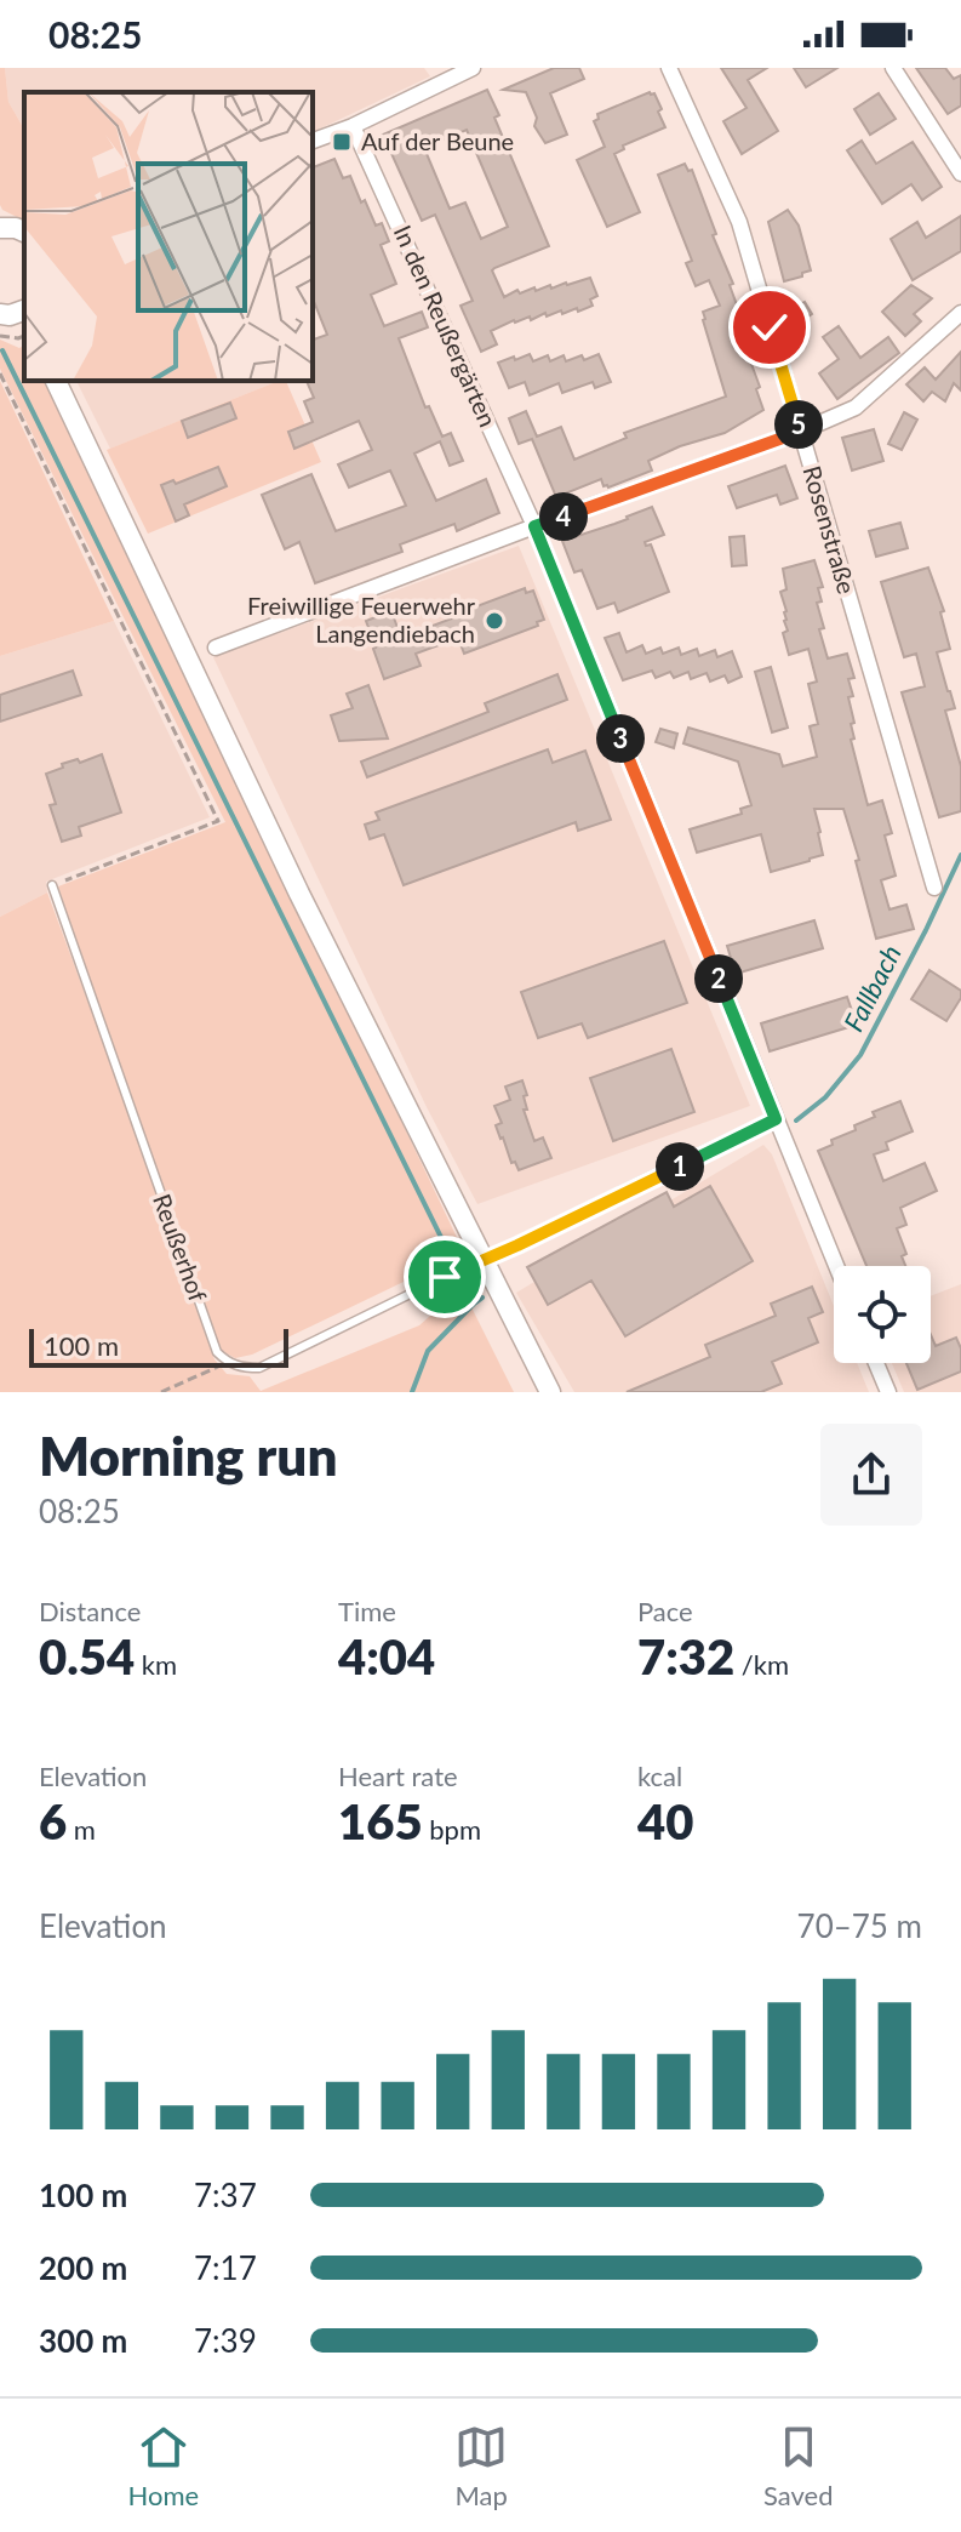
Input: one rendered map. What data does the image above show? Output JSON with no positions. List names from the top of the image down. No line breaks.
{"streets":{"street":["In den Reußergärten","Rosenstraße"],"lane":["Reußerhof"]},"water":["Fallbach"],"places":{"transit":["Auf der Beune"],"other":["Freiwillige Feuerwehr Langendiebach"]},"scale_bar":"100 m","page":{"status":"08:25","pins":["5","4","3","2","1"],"scale":"100 m","heading":["Morning run","08:25"],"stats":[["Distance","0.54 km"],["Time","4:04"],["Pace","7:32 /km"],["Elevation","6 m"],["Heart rate","165 bpm"],["kcal","40"]],"chart":["Elevation","70–75 m"],"list":[{"name":"100 m","note":"7:37"},{"name":"200 m","note":"7:17"},{"name":"300 m","note":"7:39"}],"tabs":["Home","Map","Saved"]}}
